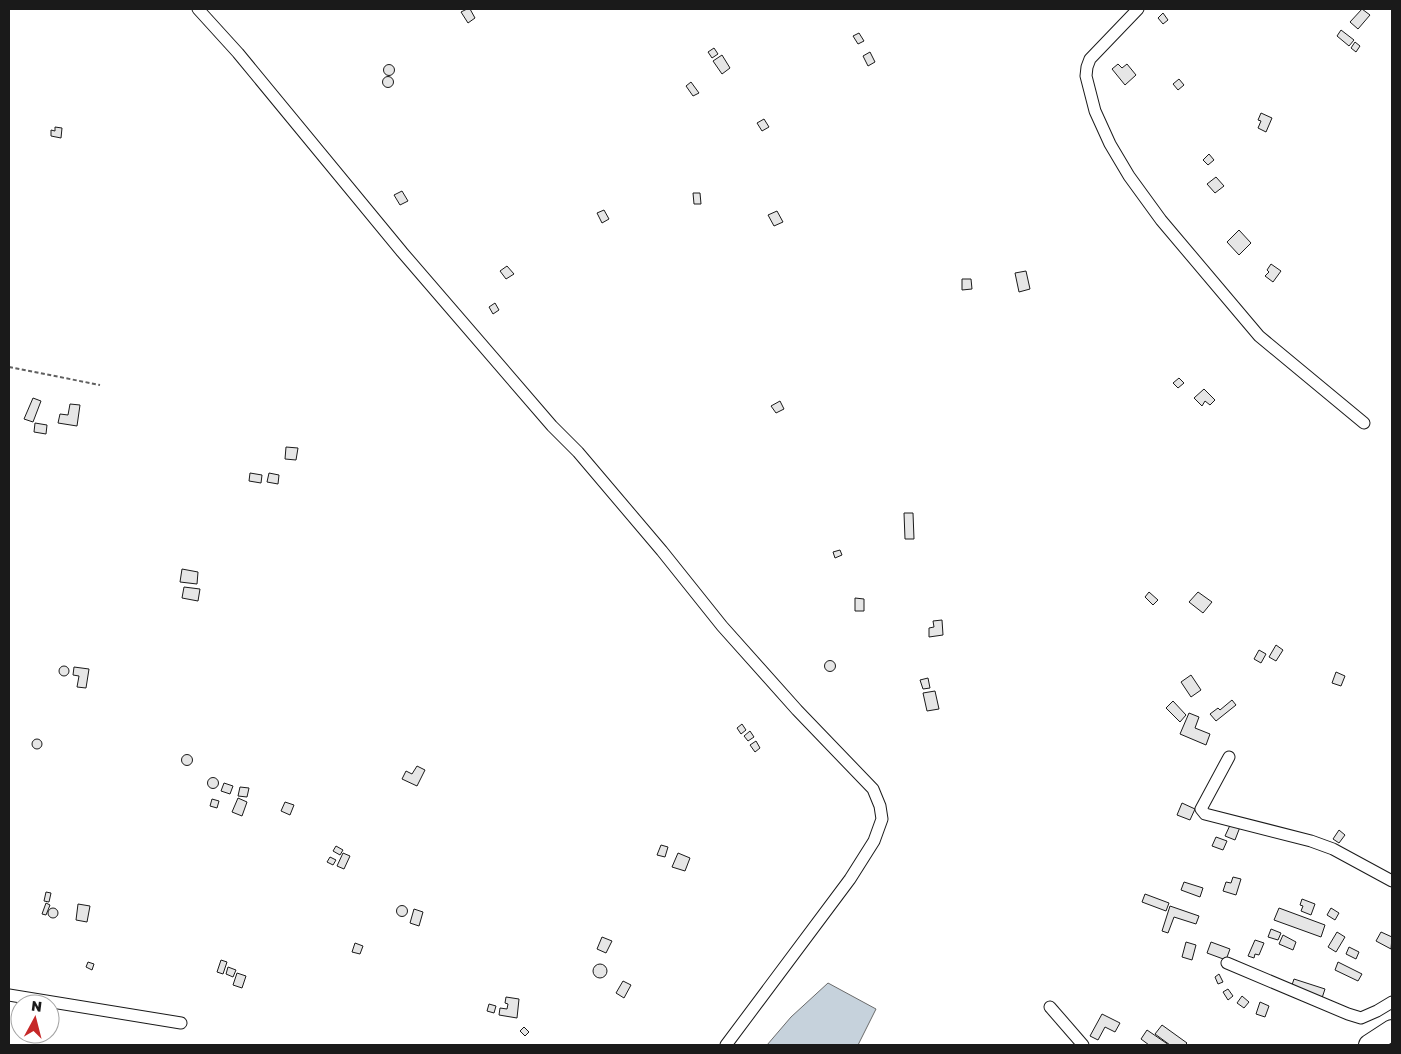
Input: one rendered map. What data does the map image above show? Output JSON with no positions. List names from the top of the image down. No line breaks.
{"north":"top"}
